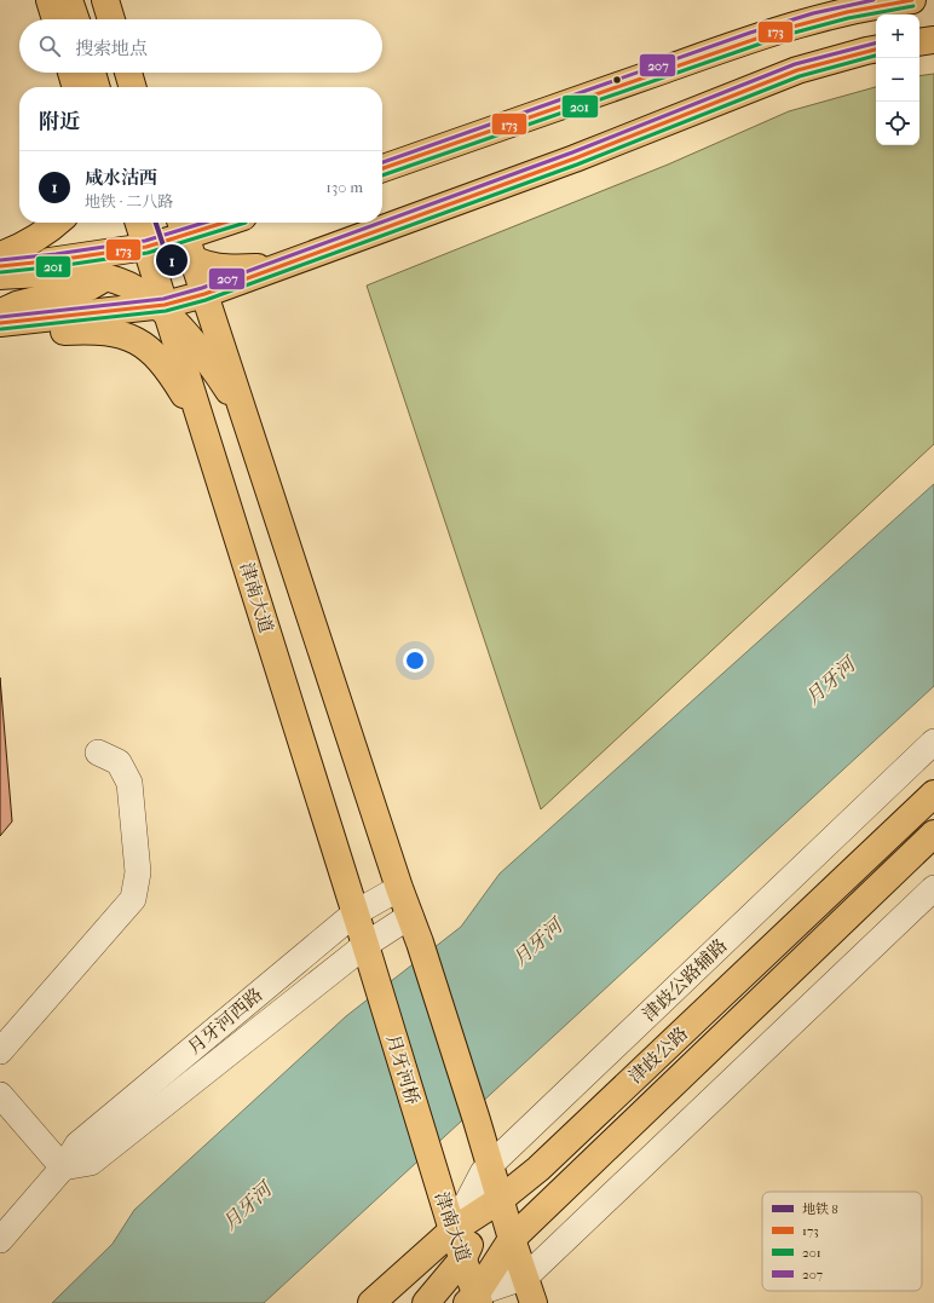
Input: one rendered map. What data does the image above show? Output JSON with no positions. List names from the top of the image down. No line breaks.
{"streets":{"main road":["津南大道","津歧公路","月牙河桥"],"street":["津歧公路辅路","月牙河西路"]},"crossings":[["津南大道","津歧公路辅路"],["津南大道","月牙河西路"],["津南大道","津歧公路"],["津南大道","月牙河桥"],["津歧公路辅路","津歧公路"]],"water":["月牙河"],"lines":["transit line 173","transit line 207","transit line 201","metro line 8"],"legend":["地铁 8","173","201","207"],"page":{"map_buttons":["+","−"],"search":"搜索地点","heading":"附近","list":[{"mark":"1","name":"咸水沽西","note":"地铁 · 二八路","value":"130 m"}],"pins":"1"}}
